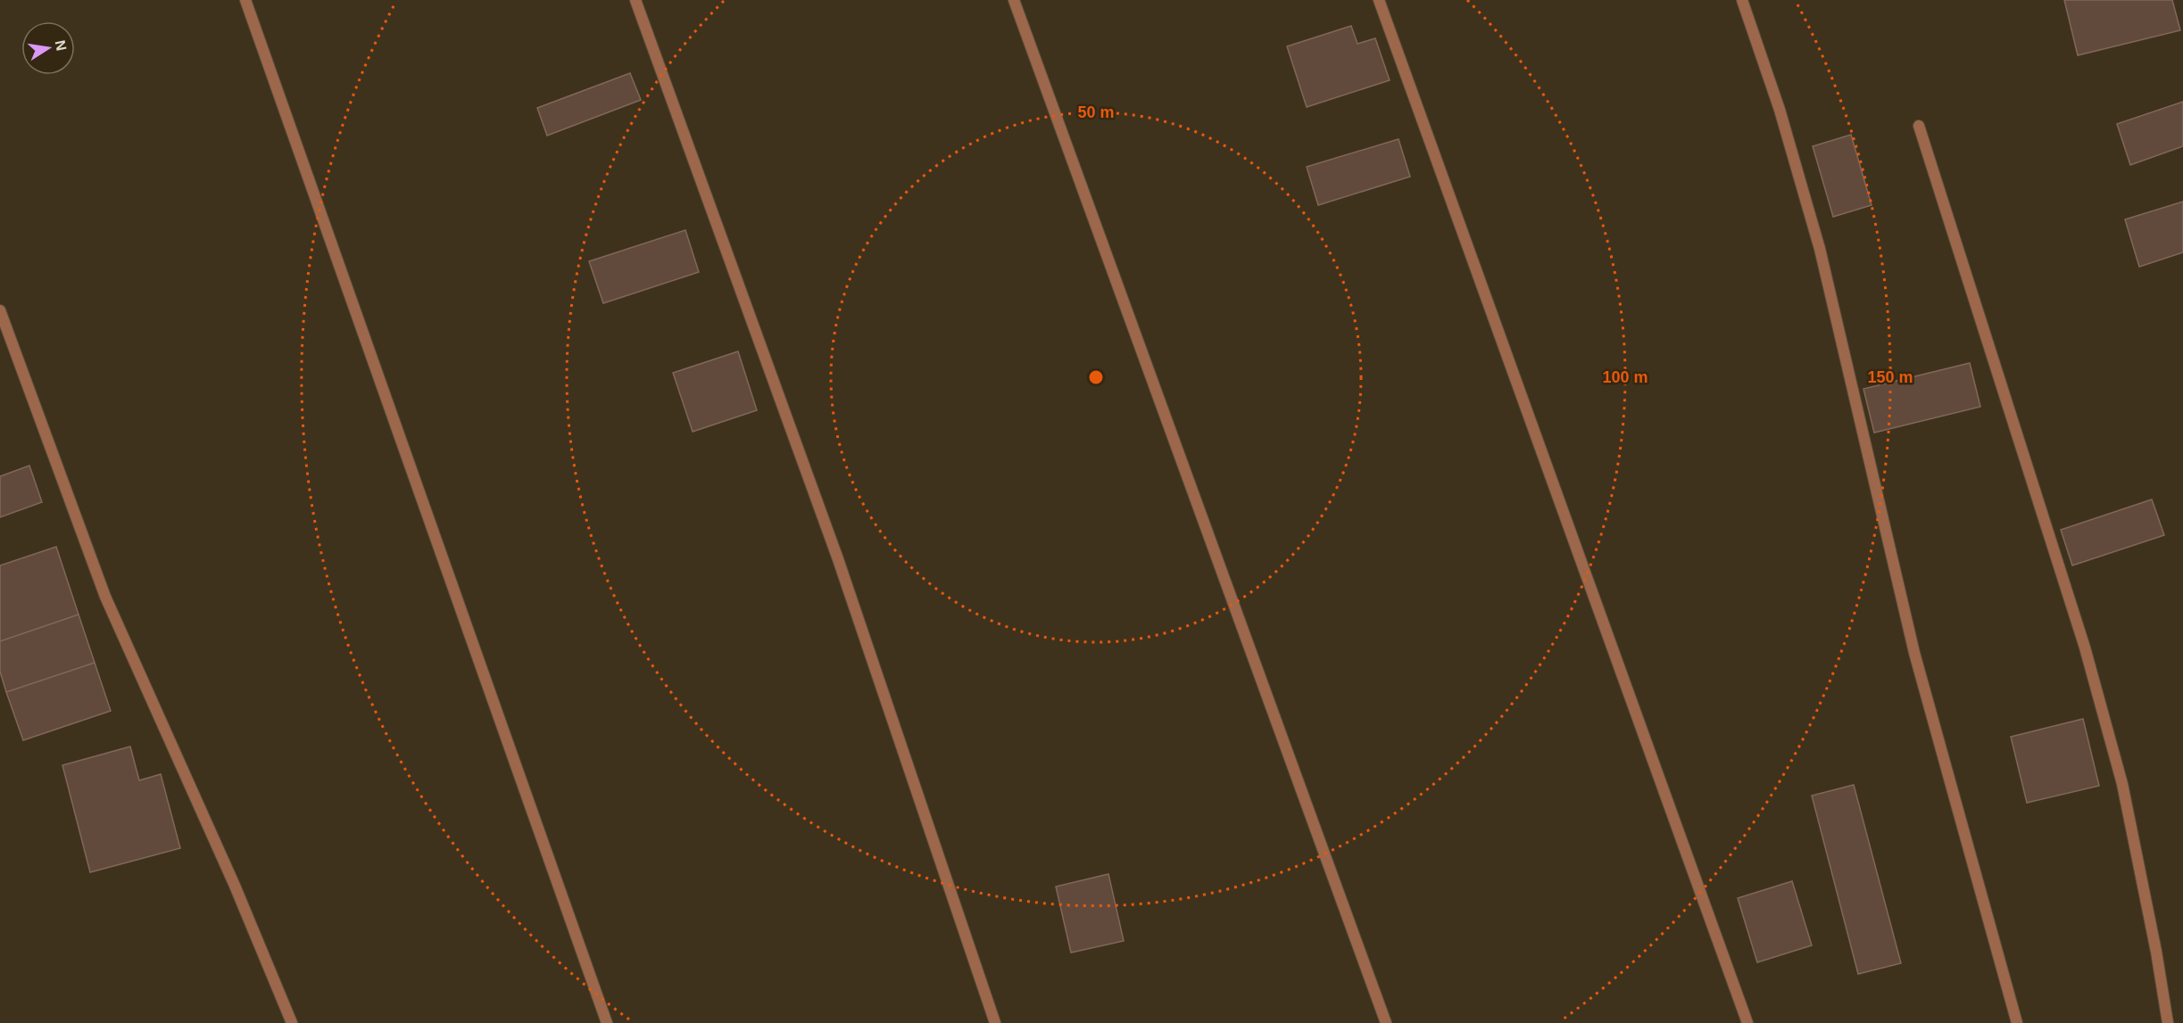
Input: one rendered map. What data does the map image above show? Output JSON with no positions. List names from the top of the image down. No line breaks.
{"north":"right","rings":["50 m","100 m","150 m"]}
